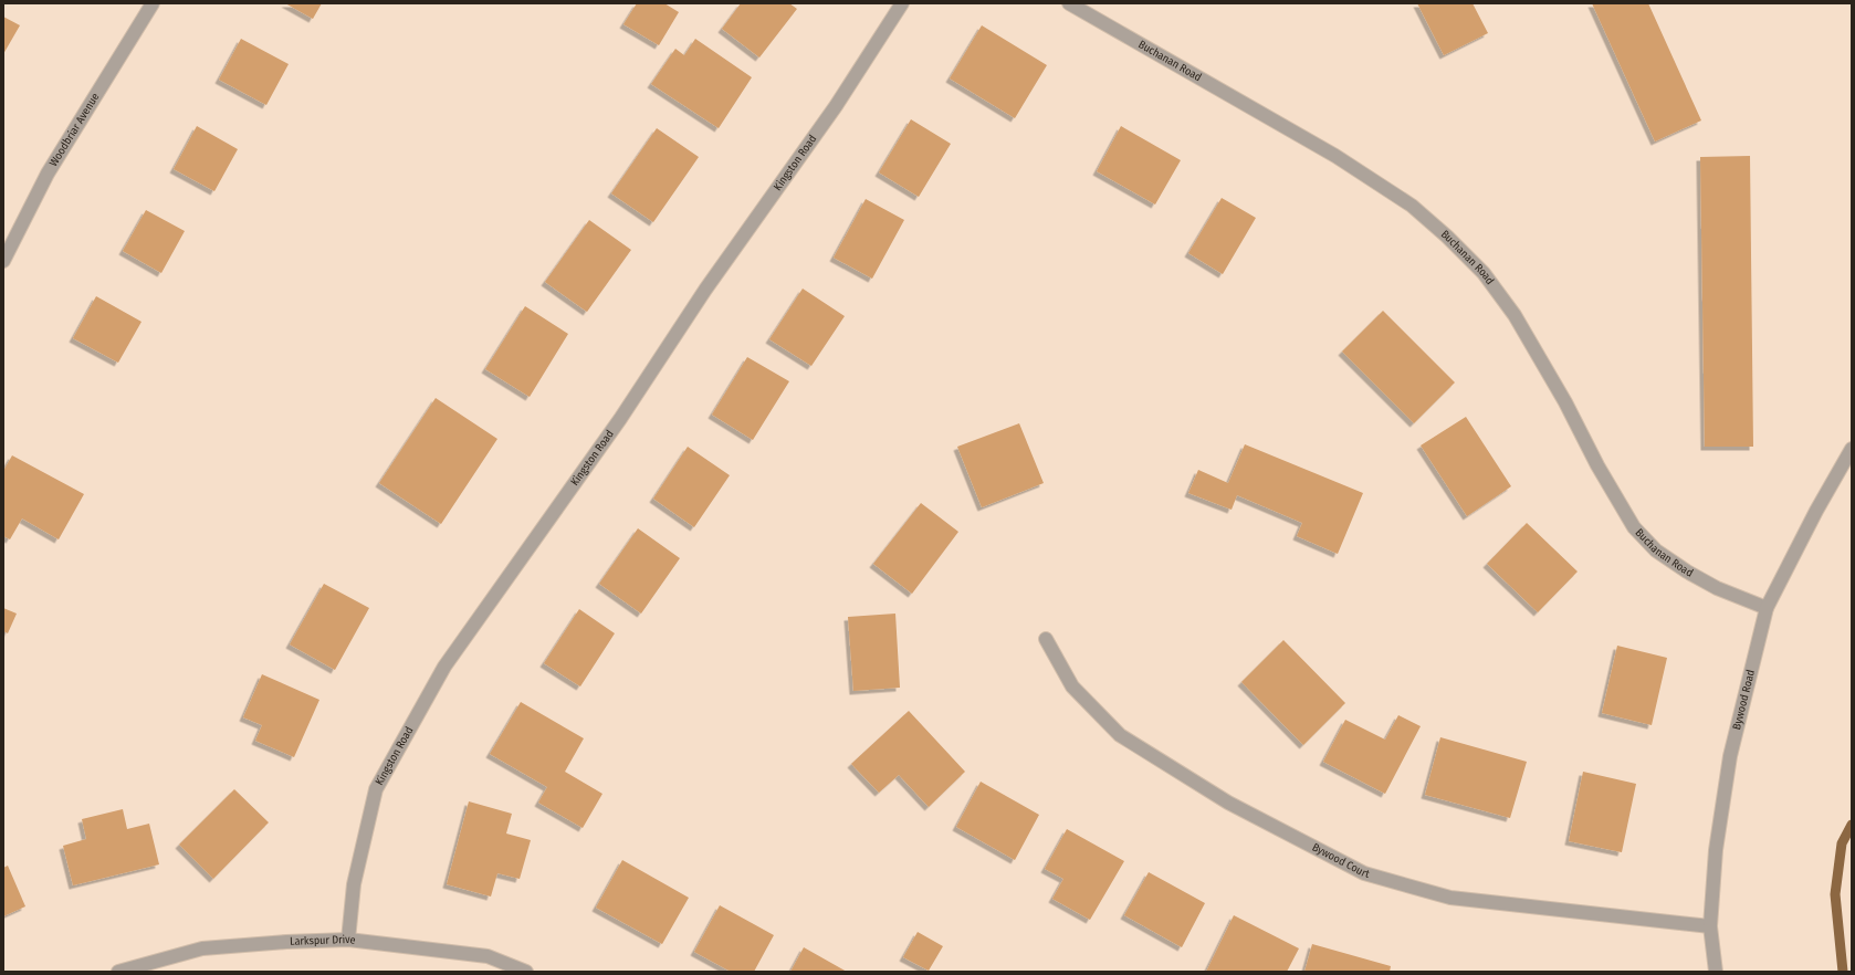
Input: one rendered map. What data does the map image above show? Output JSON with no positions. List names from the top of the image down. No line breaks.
{"streets":{"street":["Buchanan Road","Woodbriar Avenue","Kingston Road","Bywood Road","Bywood Court","Larkspur Drive"]},"crossings":[["Buchanan Road","Bywood Road"],["Kingston Road","Larkspur Drive"],["Bywood Road","Bywood Court"]]}
